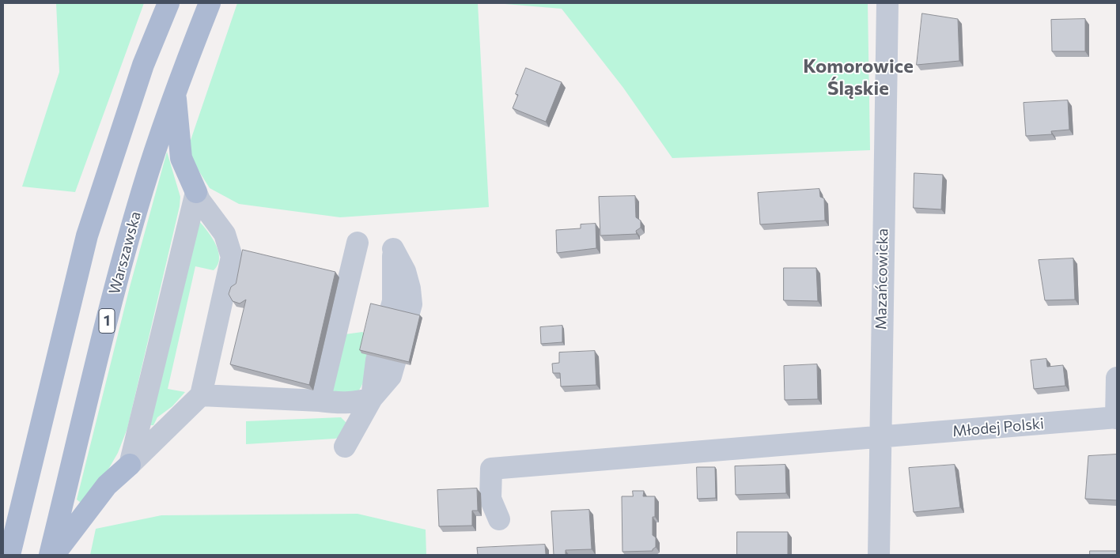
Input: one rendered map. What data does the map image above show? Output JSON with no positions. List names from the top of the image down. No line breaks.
{"streets":{"main road":["Warszawska","1"],"street":["Mazańcowicka","Młodej Polski"]},"crossings":[["Mazańcowicka","Młodej Polski"]],"districts":["Komorowice Śląskie"]}
